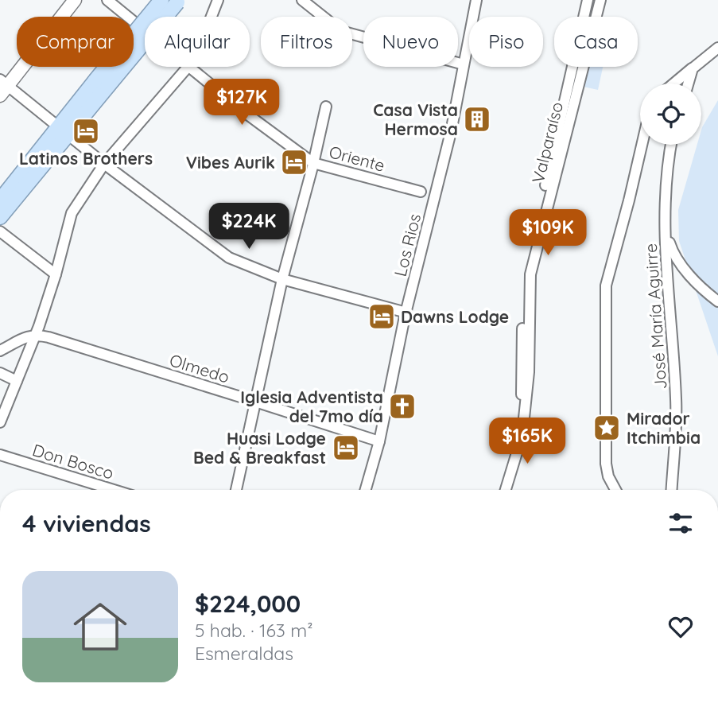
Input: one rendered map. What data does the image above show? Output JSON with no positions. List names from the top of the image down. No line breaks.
{"streets":{"street":["Valparaíso","Oriente","Los Rios","José María Aguirre","Olmedo","Don Bosco"]},"crossings":[["Los Rios","Olmedo"]],"places":{"building":["Casa Vista Hermosa"],"hotel":["Latinos Brothers","Vibes Aurik","Dawns Lodge","Huasi Lodge Bed & Breakfast"],"church":["Iglesia Adventista del 7mo día"],"place":["Mirador Itchimbia"]},"page":{"chip":["Comprar","Alquilar","Filtros","Nuevo","Piso","Casa"],"price":["$127K","$224K","$109K","$165K"],"heading":"4 viviendas","list":[{"name":"$224,000","note":"5 hab. · 163 m² · Esmeraldas"}]}}
